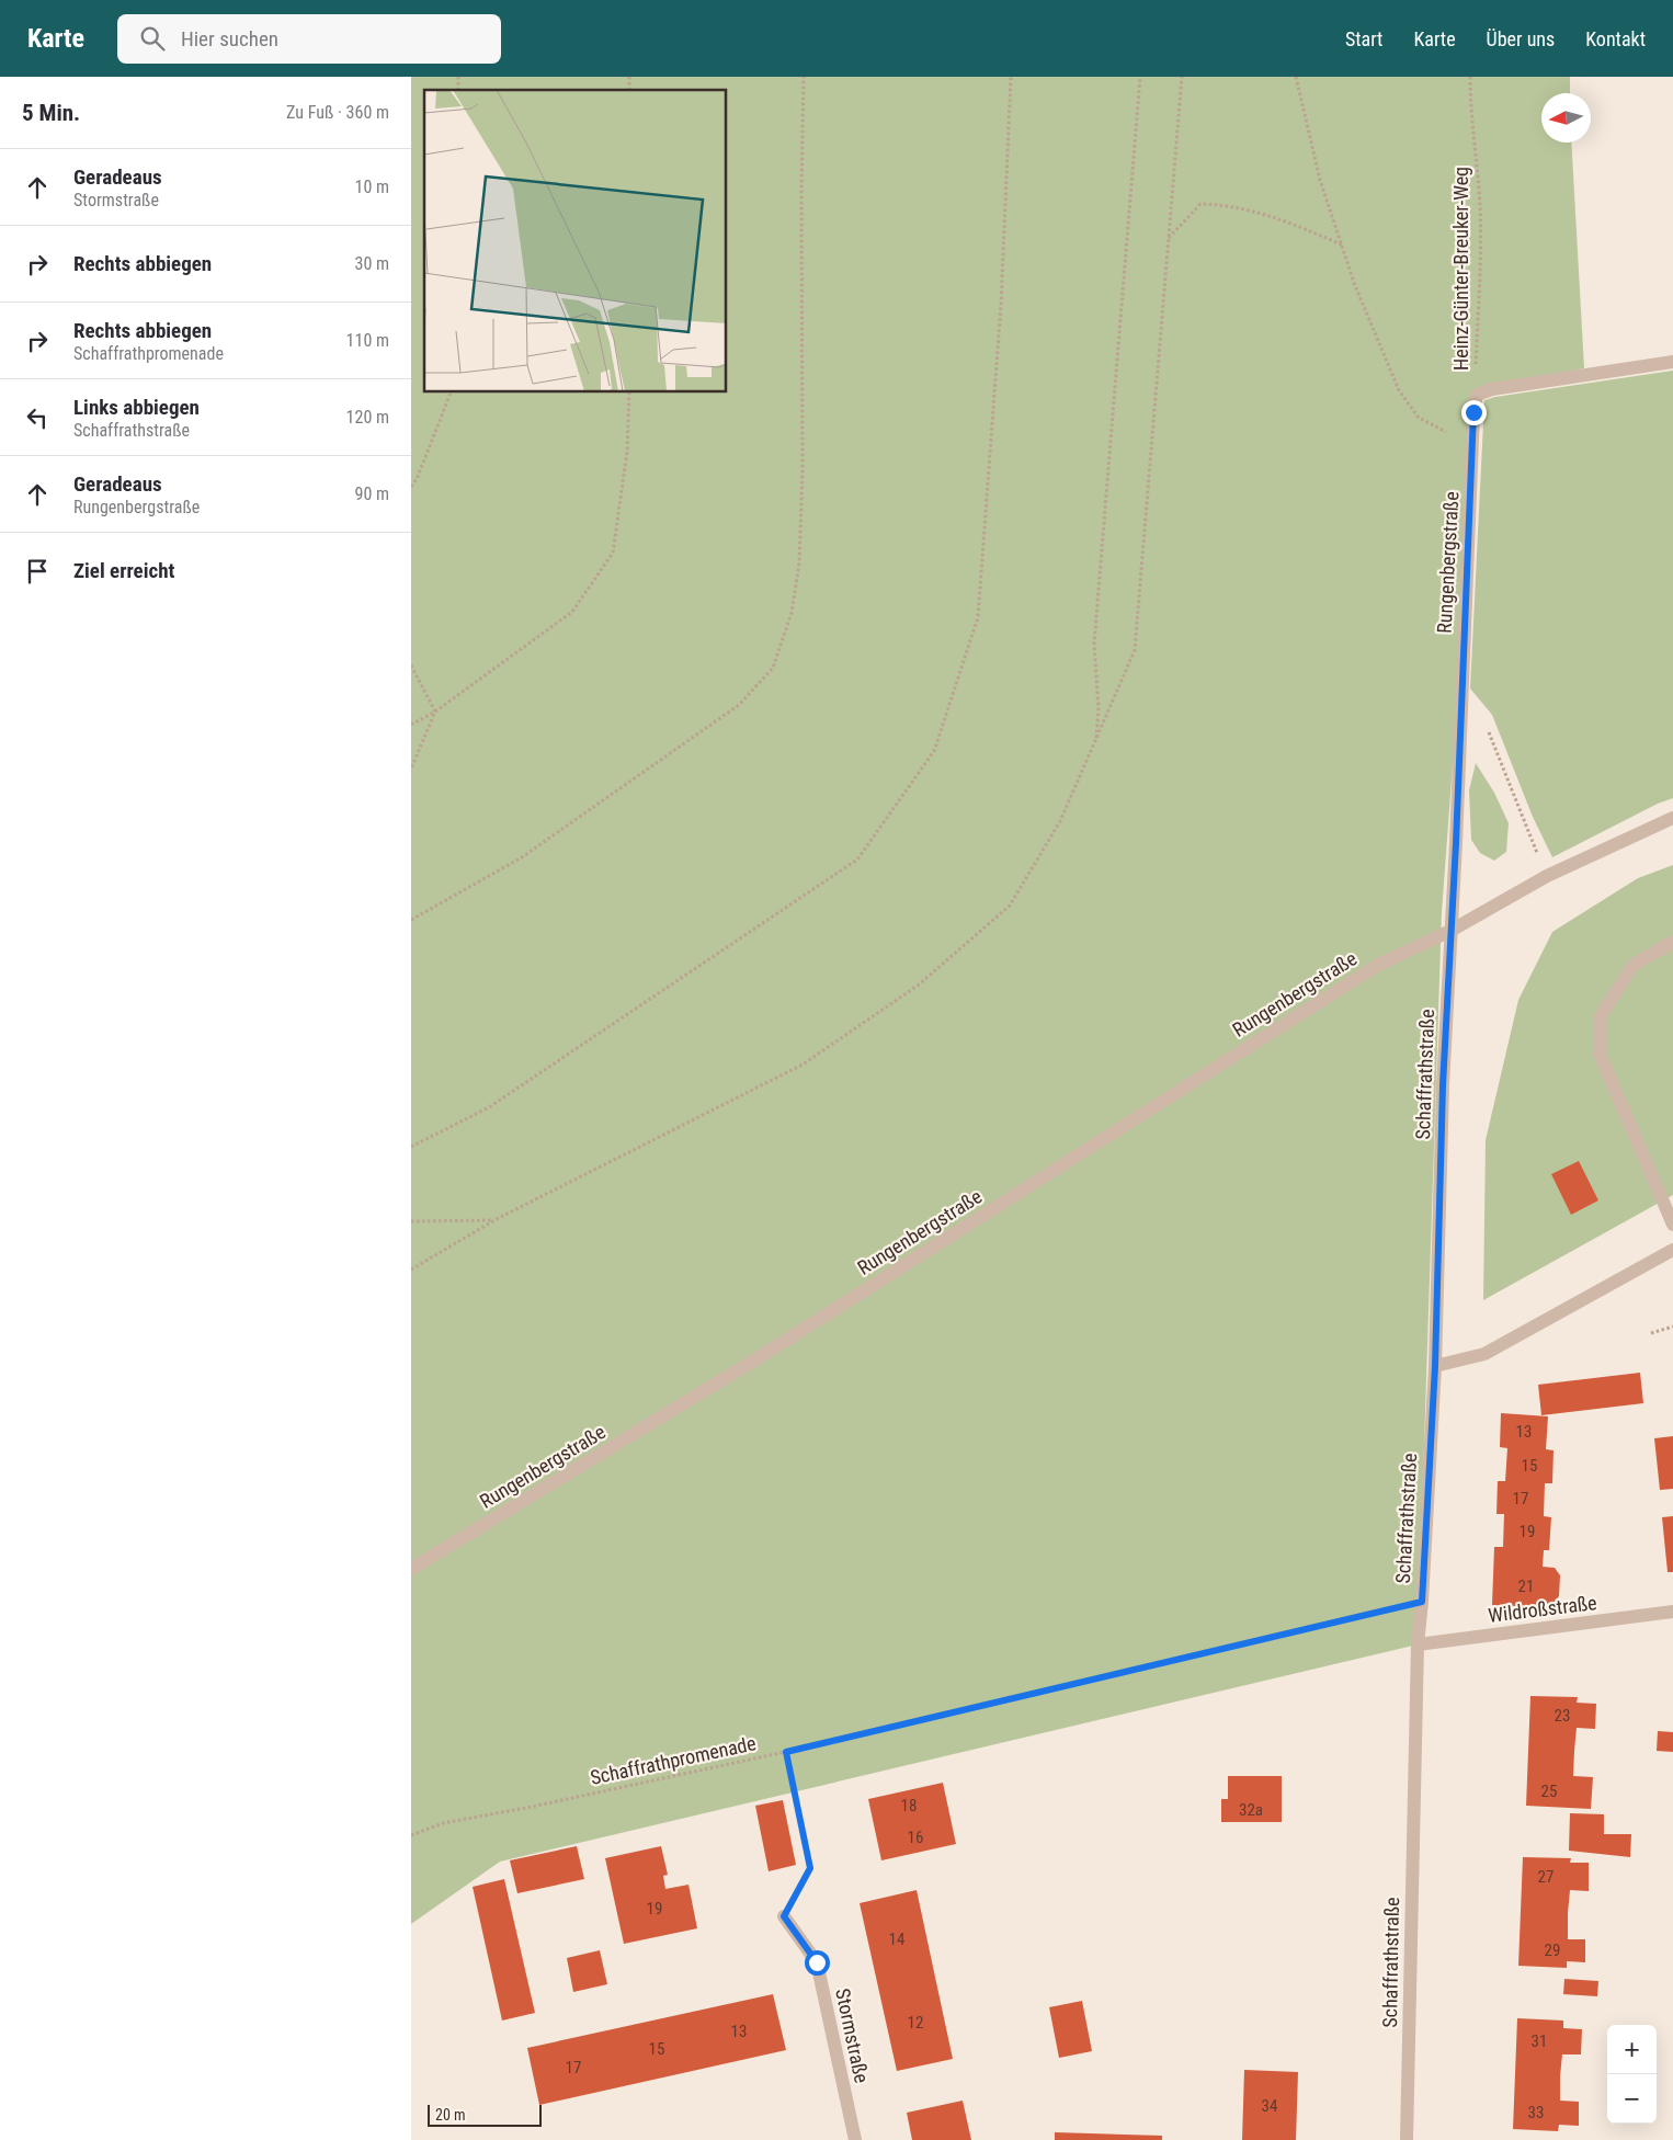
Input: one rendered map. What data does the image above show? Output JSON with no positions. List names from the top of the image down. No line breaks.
{"streets":{"street":["Rungenbergstraße","Schaffrathstraße","Wildroßstraße","Stormstraße"],"path":["Heinz-Günter-Breuker-Weg","Schaffrathpromenade"]},"crossings":[["Heinz-Günter-Breuker-Weg","Rungenbergstraße"],["Rungenbergstraße","Schaffrathstraße"],["Schaffrathstraße","Wildroßstraße"],["Schaffrathstraße","Schaffrathpromenade"]],"house_numbers":["13","15","17","19","21","23","25","18","32a","16","27","19","14","29","12","13","31","15","17","34","33"],"scale_bar":"20 m","north":"left","page":{"header":"Karte","search":"Hier suchen","nav":["Start","Karte","Über uns","Kontakt"],"heading":["5 Min.","Zu Fuß · 360 m"],"list":[["Geradeaus","Stormstraße","10 m"],["Rechts abbiegen","30 m"],["Rechts abbiegen","Schaffrathpromenade","110 m"],["Links abbiegen","Schaffrathstraße","120 m"],["Geradeaus","Rungenbergstraße","90 m"],"Ziel erreicht"],"map_buttons":["+","−"],"scale":"20 m"}}
